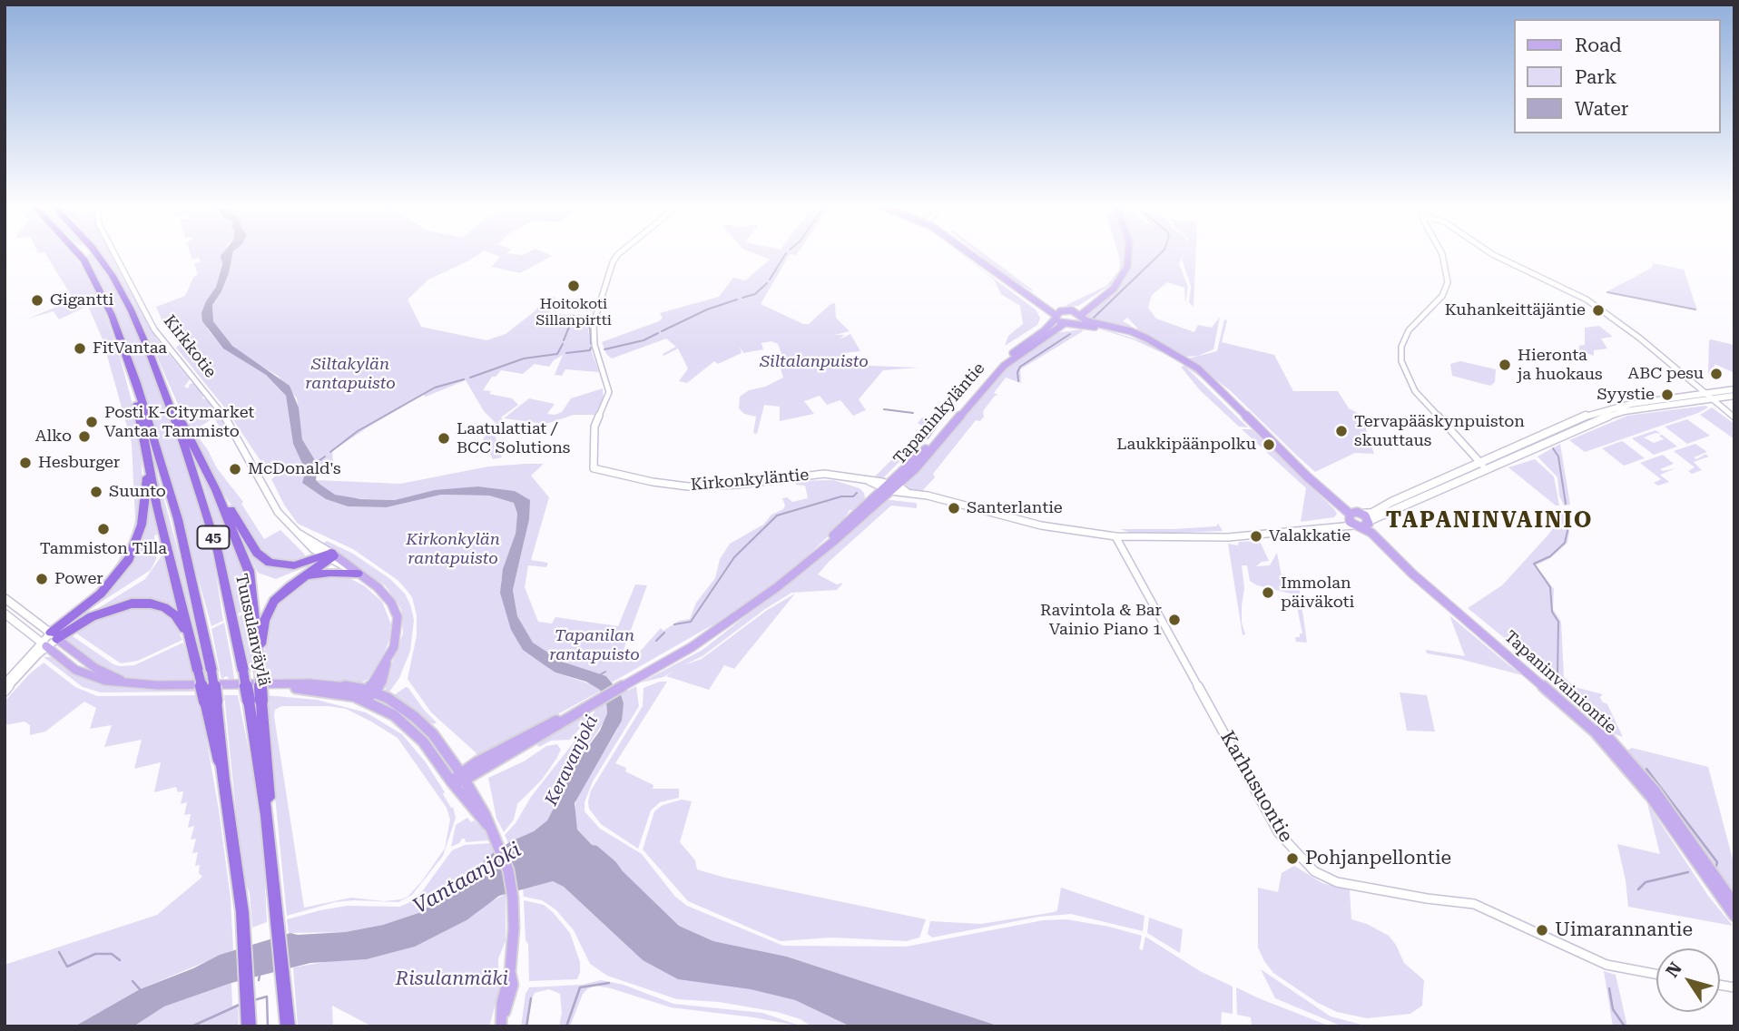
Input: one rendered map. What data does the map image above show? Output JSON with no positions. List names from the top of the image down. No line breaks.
{"streets":{"highway":["45","Tuusulanväylä"],"main road":["Kirkkotie","Tapaninkyläntie","Kirkonkyläntie","Tapaninvainiontie"],"street":["Karhusuontie"]},"crossings":[["Tapaninkyläntie","Kirkonkyläntie"],["Kirkonkyläntie","Tapaninvainiontie"],["Kirkonkyläntie","Karhusuontie"]],"districts":["TAPANINVAINIO"],"water":["Keravanjoki","Vantaanjoki"],"parks":["Siltalanpuisto","Siltakylän rantapuisto","Kirkonkylän rantapuisto","Tapanilan rantapuisto","Risulanmäki"],"places":["Hoitokoti Sillanpirtti","Gigantti","Kuhankeittäjäntie","FitVantaa","Hieronta ja huokaus","ABC pesu","Syystie","Posti K-Citymarket Vantaa Tammisto","Tervapääskynpuiston skuuttaus","Alko","Laatulattiat / BCC Solutions","Laukkipäänpolku","Hesburger","McDonald's","Suunto","Santerlantie","Tammiston Tilla","Valakkatie","Power","Immolan päiväkoti","Ravintola & Bar Vainio Piano 1","Pohjanpellontie","Uimarannantie"],"legend":["Road","Park","Water"],"north":"top left"}
